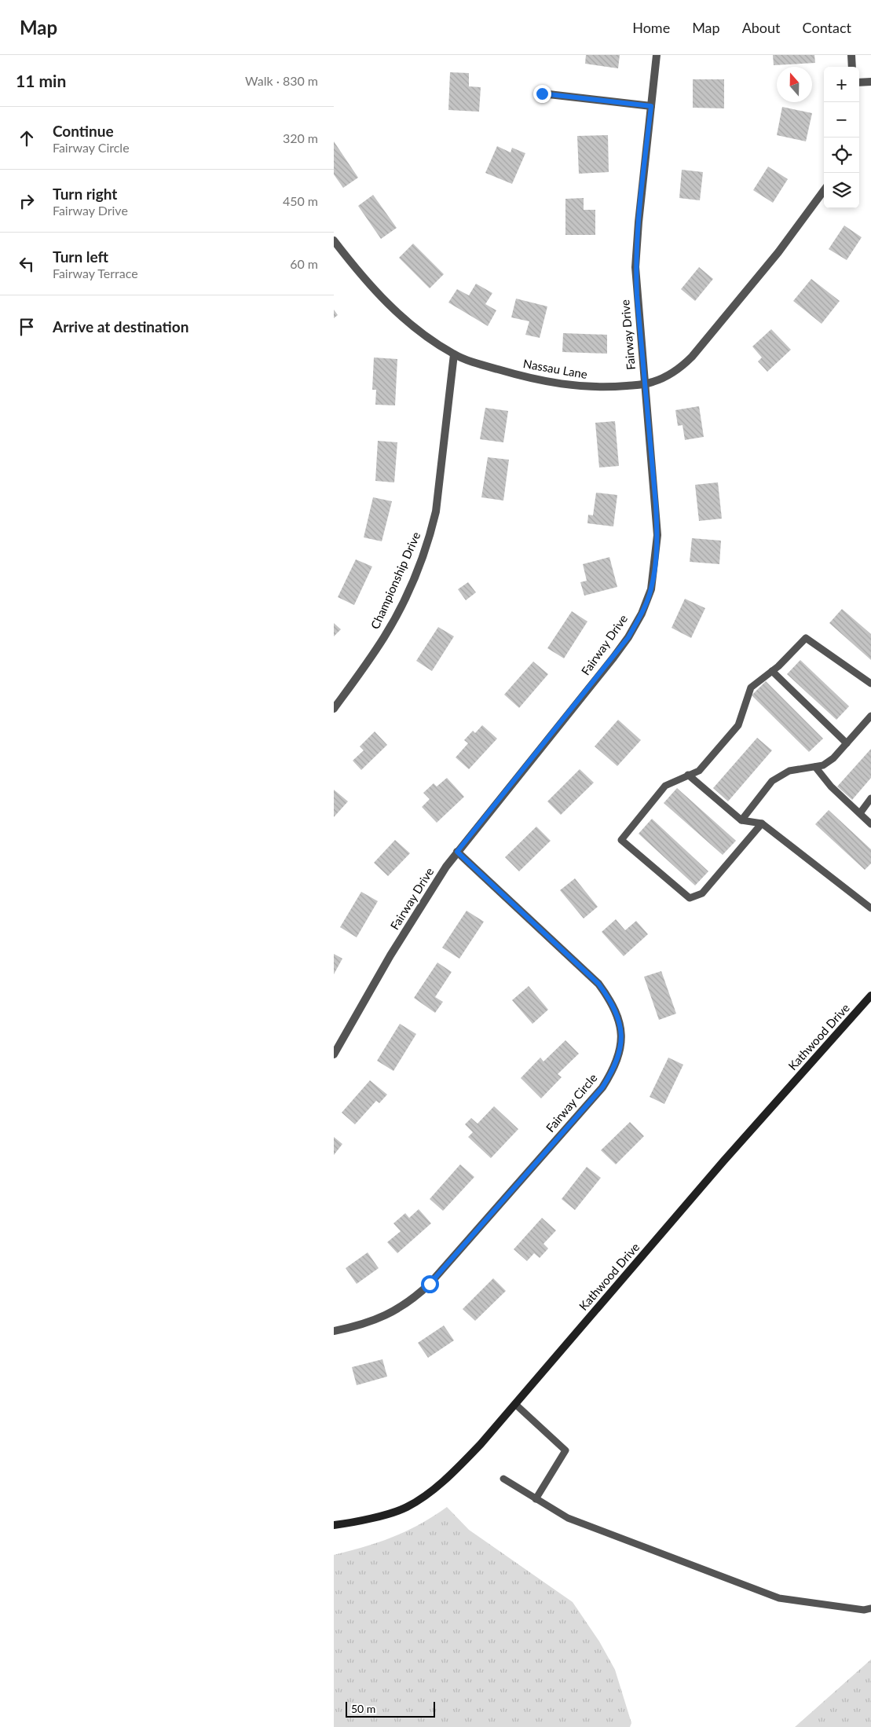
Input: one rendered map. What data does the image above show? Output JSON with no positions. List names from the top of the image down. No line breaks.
{"streets":{"street":["Fairway Drive","Nassau Lane","Championship Drive","Kathwood Drive","Fairway Circle"]},"crossings":[["Fairway Drive","Nassau Lane"],["Fairway Drive","Fairway Circle"],["Nassau Lane","Championship Drive"]],"scale_bar":"50 m","north":"top","page":{"header":"Map","nav":["Home","Map","About","Contact"],"heading":["11 min","Walk · 830 m"],"map_buttons":["+","−"],"list":[["Continue","Fairway Circle","320 m"],["Turn right","Fairway Drive","450 m"],["Turn left","Fairway Terrace","60 m"],"Arrive at destination"],"scale":"50 m"}}
